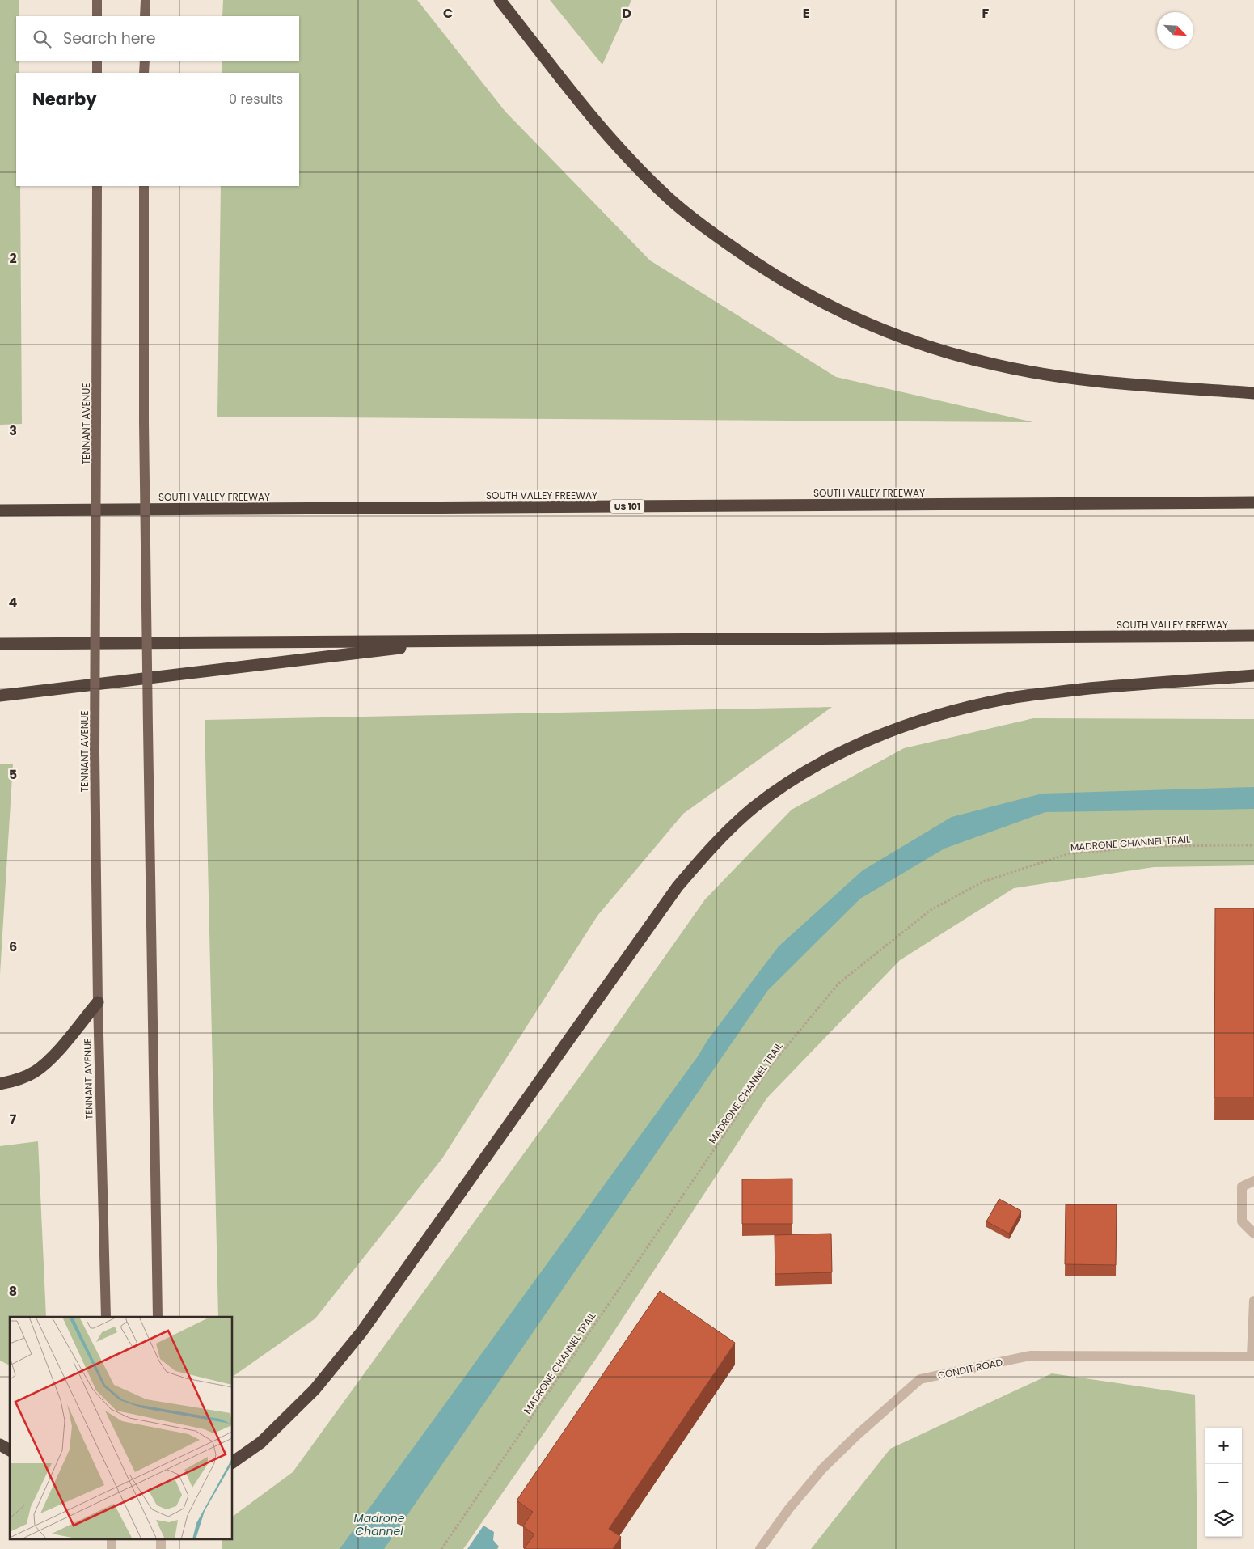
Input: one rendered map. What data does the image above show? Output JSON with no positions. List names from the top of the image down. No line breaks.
{"streets":{"highway":["SOUTH VALLEY FREEWAY","US 101"],"main road":["TENNANT AVENUE"],"street":["CONDIT ROAD"],"path":["MADRONE CHANNEL TRAIL"]},"water":["Madrone Channel"],"north":"bottom right","page":{"search":"Search here","heading":["Nearby","0 results"],"map_buttons":["+","−"]},"grid":{"columns":["C","D","E","F"],"rows":["2","3","4","5","6","7","8"]}}
